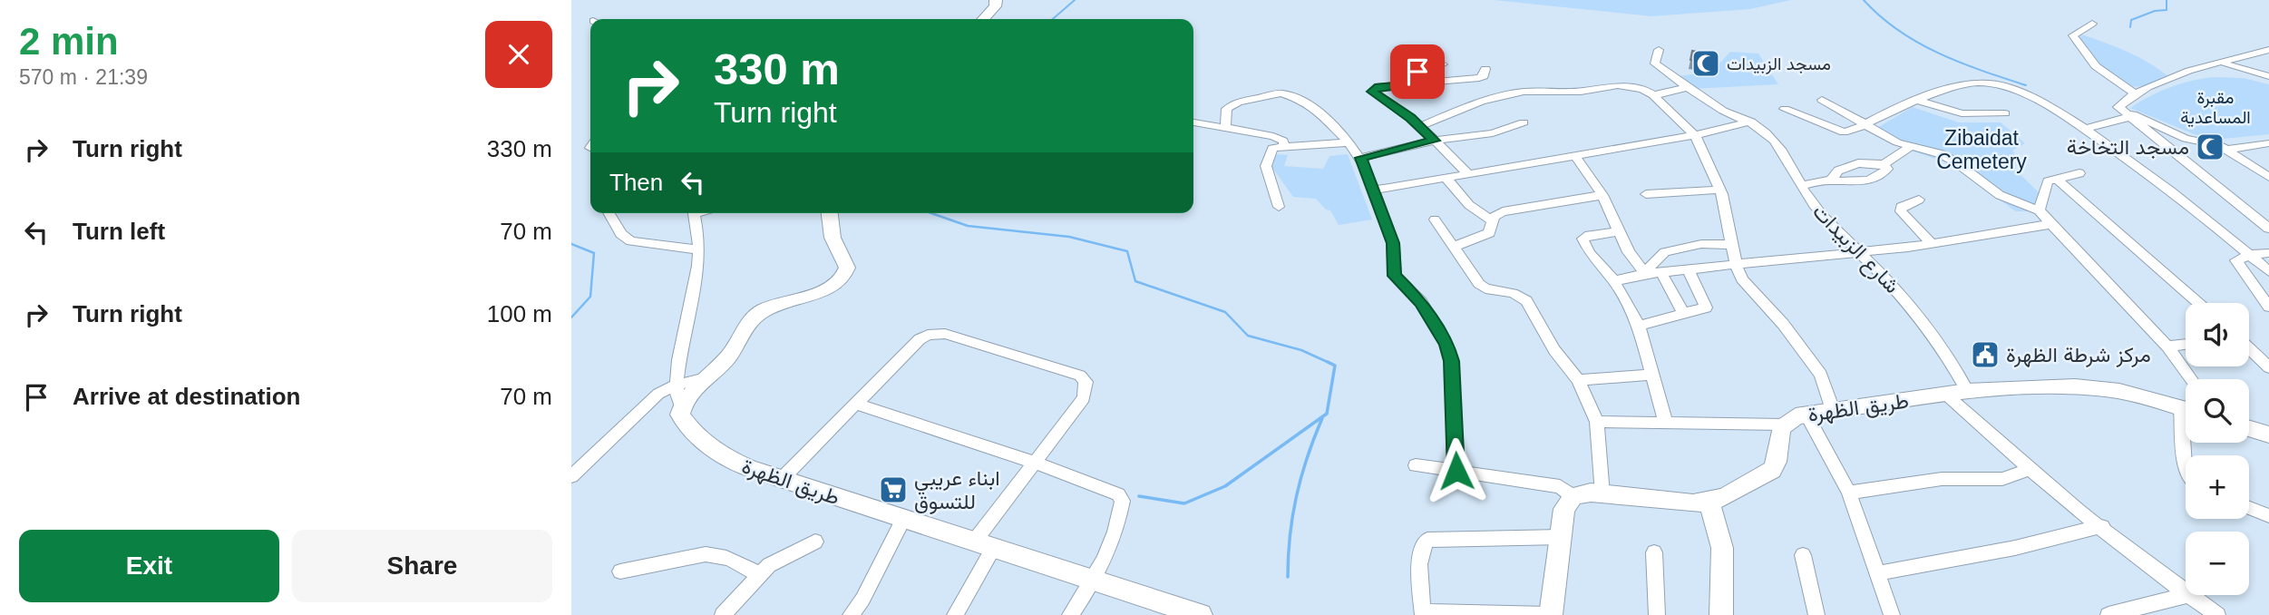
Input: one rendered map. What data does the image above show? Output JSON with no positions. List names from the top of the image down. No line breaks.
{"streets":{"main road":["طريق الظهرة"],"street":["شارع الزبيدات"]},"crossings":[["شارع الزبيدات","طريق الظهرة"]],"parks":["مقبرة المساعدية","Zibaidat Cemetery"],"places":{"mosque":["مسجد الزبيدات","مسجد التخاخة"],"public building":["مركز شرطة الظهرة"],"supermarket":["ابناء عريبي للتسوق"]},"page":{"heading":["2 min","570 m · 21:39"],"turn":["330 m","Turn right"],"list":[{"name":"Turn right","value":"330 m"},{"name":"Turn left","value":"70 m"},{"name":"Turn right","value":"100 m"},{"name":"Arrive at destination","value":"70 m"}],"then":"Then","map_buttons":["+","−"],"buttons":["Exit","Share"]}}
